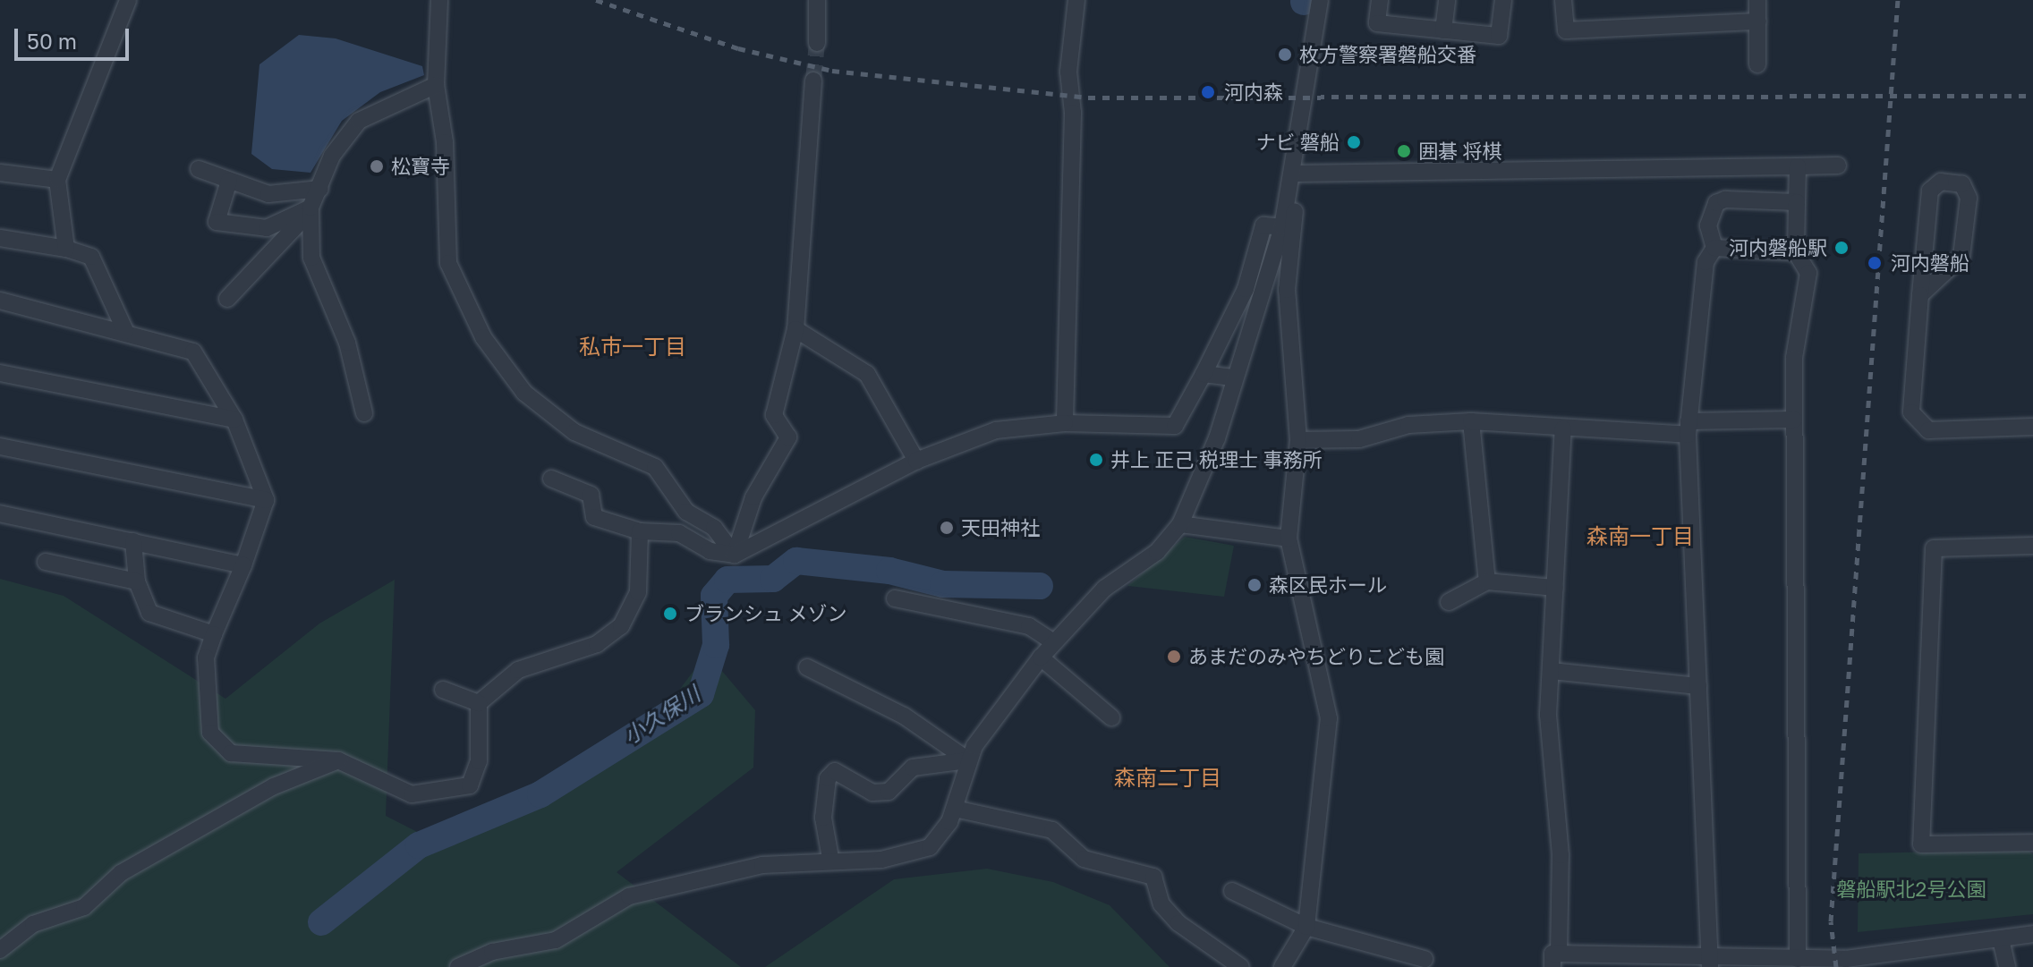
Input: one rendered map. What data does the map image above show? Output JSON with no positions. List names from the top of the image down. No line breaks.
{"districts":["私市一丁目","森南一丁目","森南二丁目"],"water":["小久保川"],"parks":["磐船駅北2号公園"],"places":["枚方警察署磐船交番","河内森","ナビ 磐船","囲碁 将棋","松寶寺","河内磐船駅","河内磐船","井上 正己 税理士 事務所","天田神社","森区民ホール","ブランシュ メゾン","あまだのみやちどりこども園"],"scale_bar":"50 m"}
